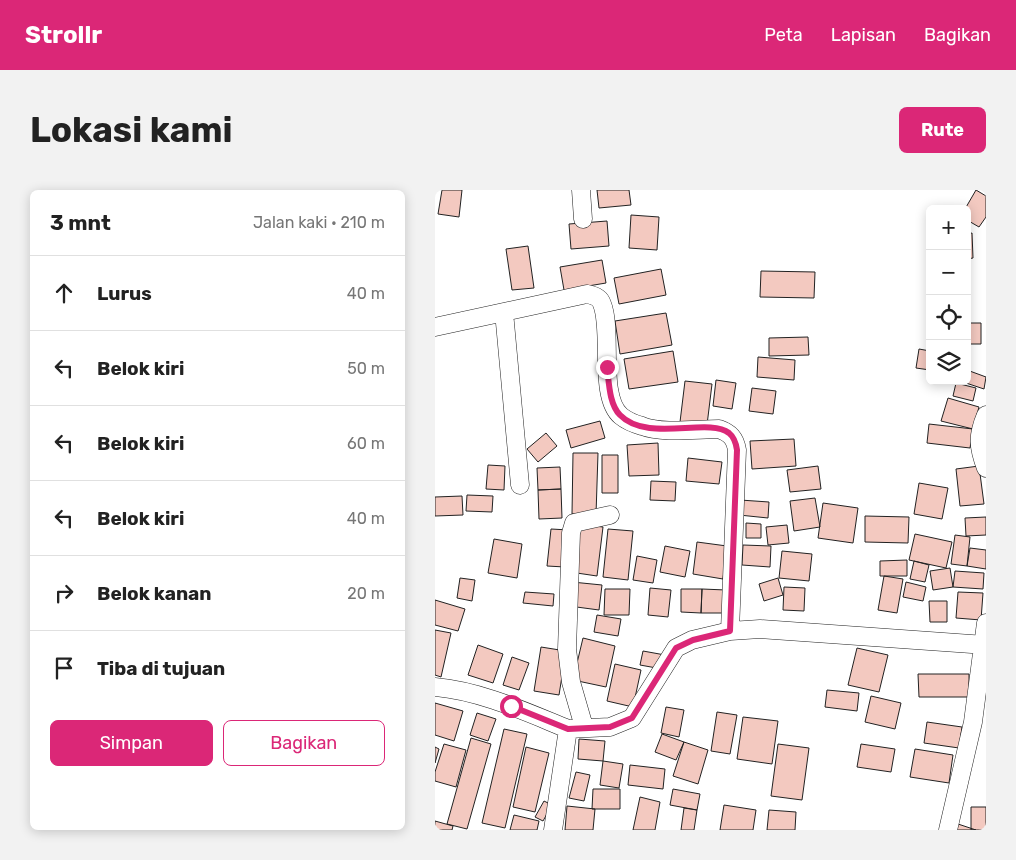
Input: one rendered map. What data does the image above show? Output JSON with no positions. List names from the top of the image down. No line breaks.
{"page":{"header":"Strollr","nav":["Peta","Lapisan","Bagikan"],"buttons":["Rute",["Simpan","Bagikan"]],"title":"Lokasi kami","heading":["3 mnt","Jalan kaki · 210 m"],"map_buttons":["+","−"],"list":[["Lurus","40 m"],["Belok kiri","50 m"],["Belok kiri","60 m"],["Belok kiri","40 m"],["Belok kanan","20 m"],"Tiba di tujuan"]}}
